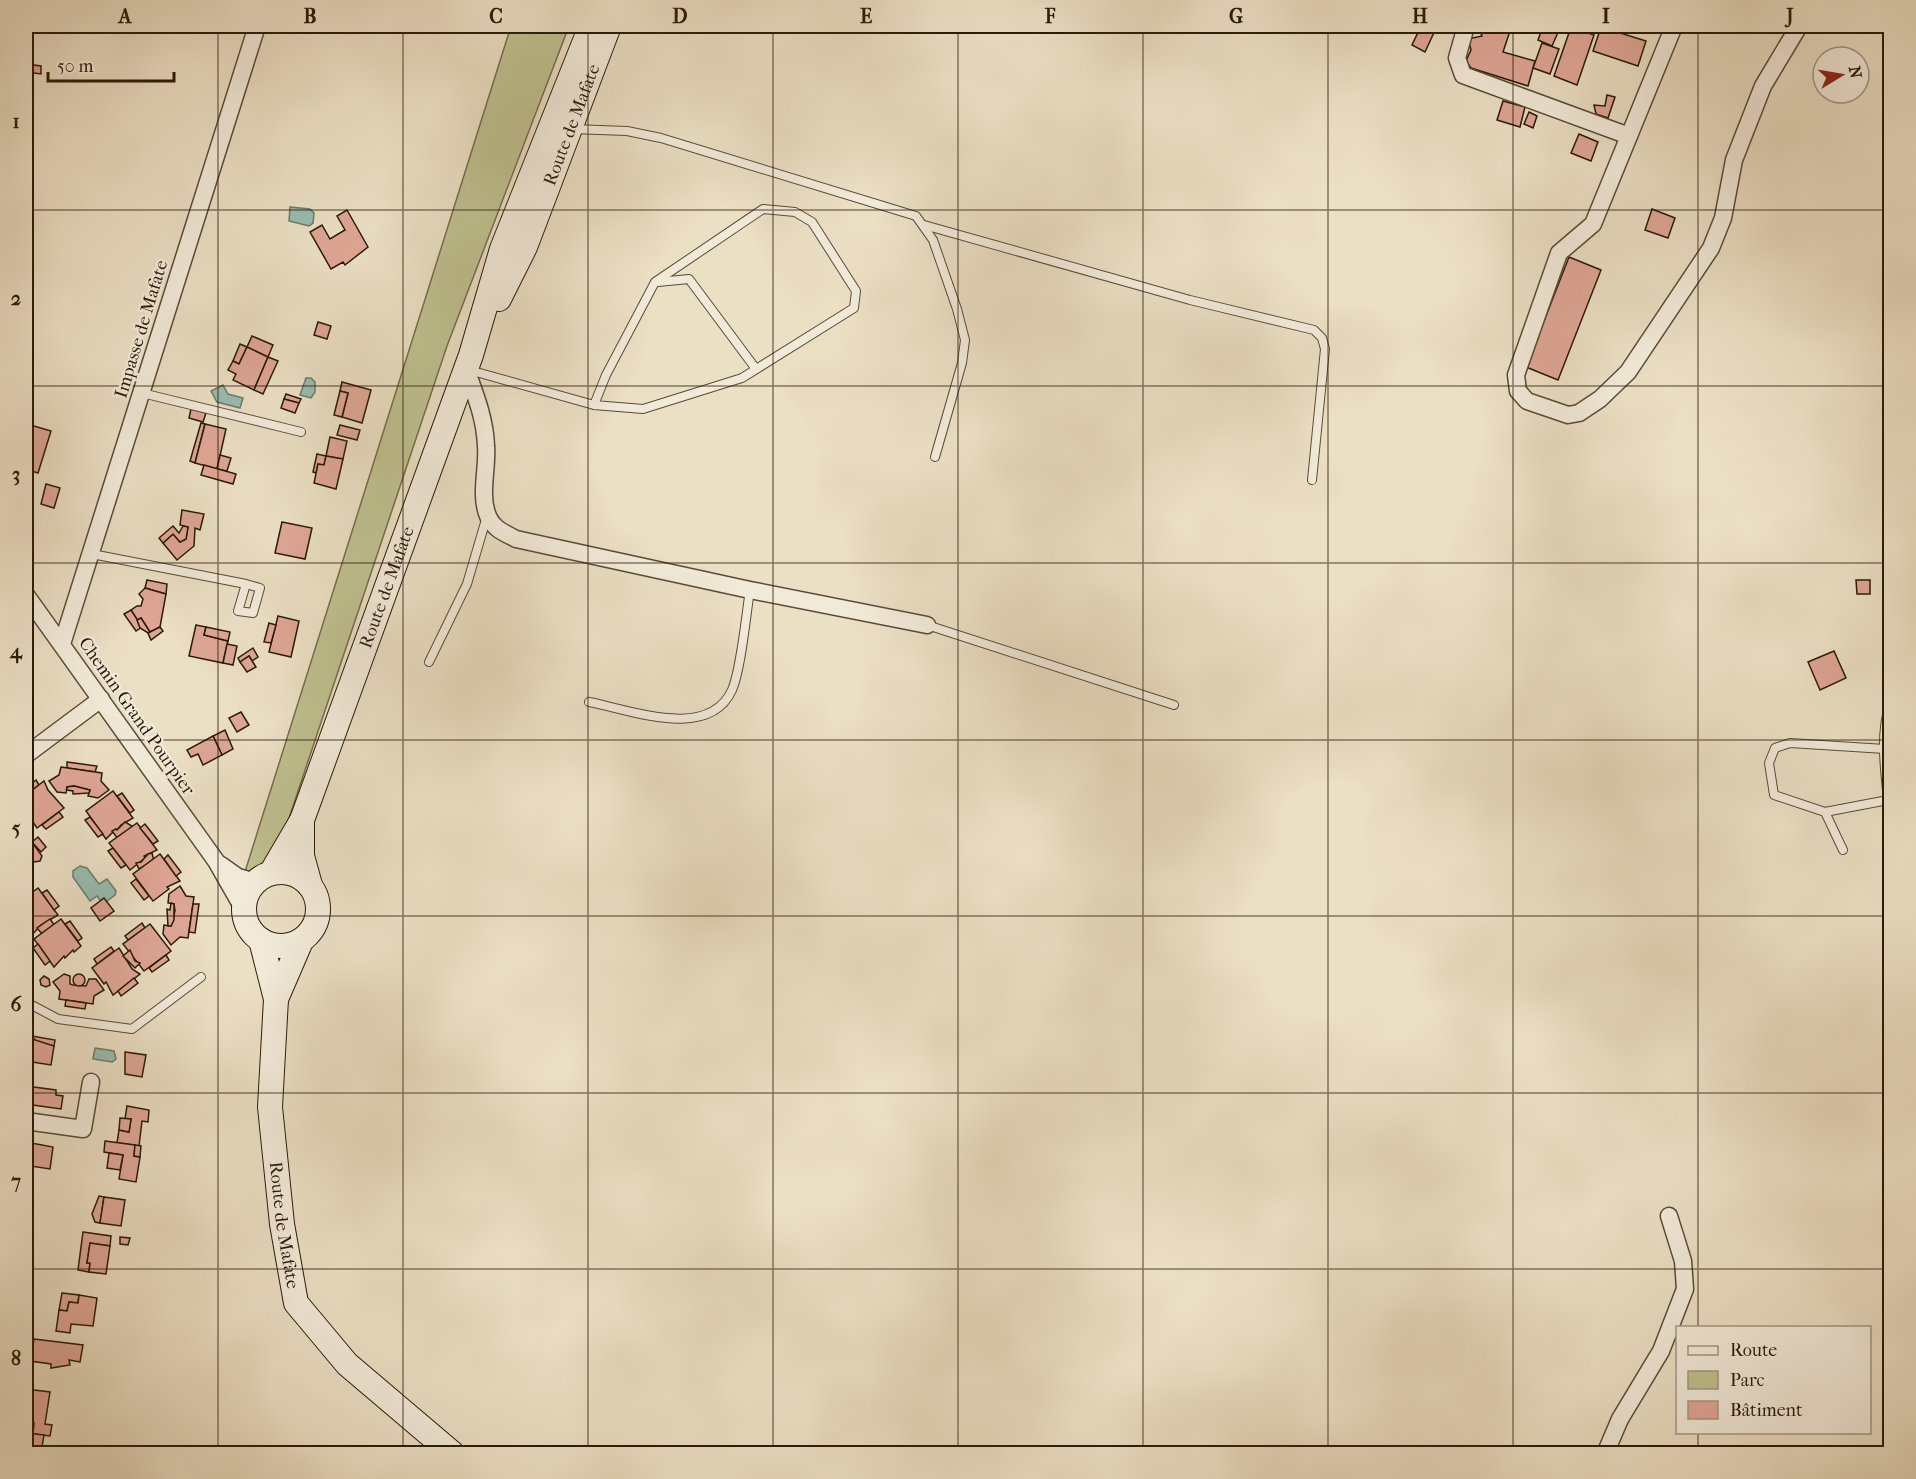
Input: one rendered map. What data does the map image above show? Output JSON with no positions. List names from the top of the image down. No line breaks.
{"streets":{"main road":["Route de Mafate"],"street":["Impasse de Mafate","Chemin Grand Pourpier"]},"crossings":[["Route de Mafate","Chemin Grand Pourpier"],["Impasse de Mafate","Chemin Grand Pourpier"]],"legend":["Route","Parc","Bâtiment"],"scale_bar":"50 m","north":"right","grid":{"columns":["A","B","C","D","E","F","G","H","I","J"],"rows":["1","2","3","4","5","6","7","8"]}}
